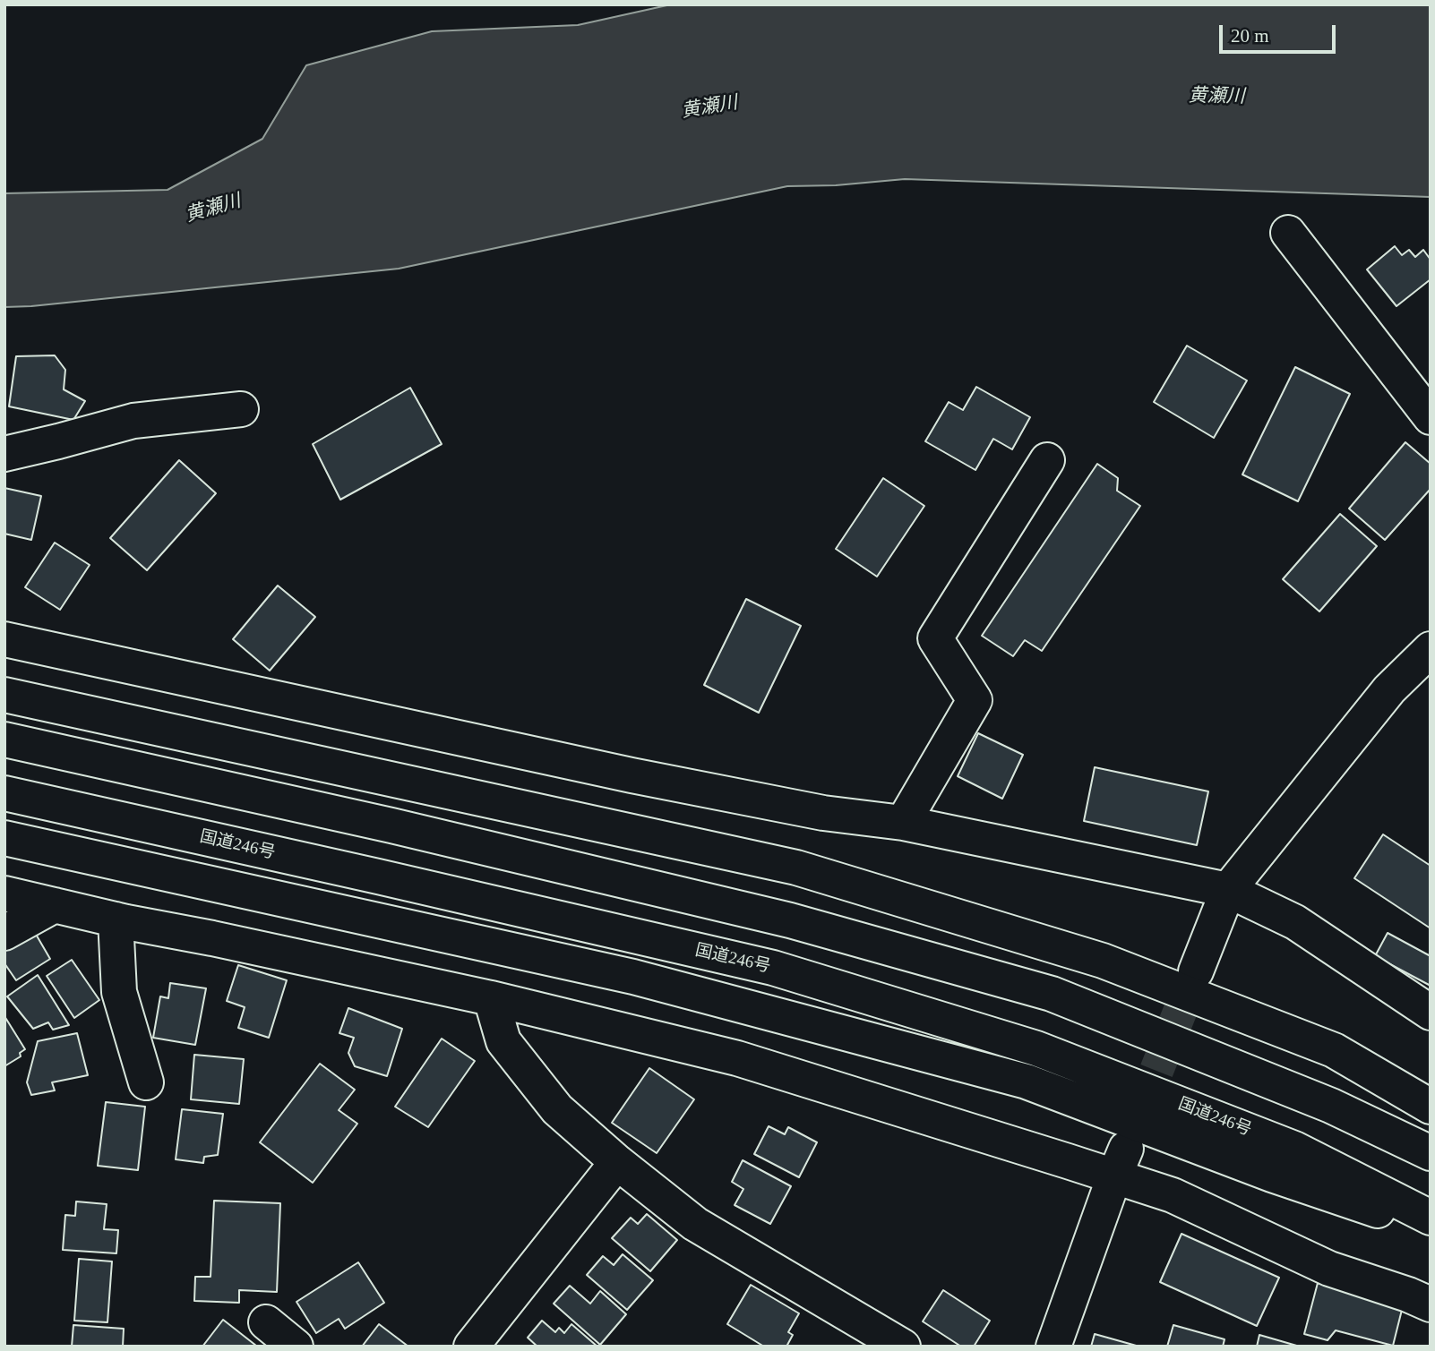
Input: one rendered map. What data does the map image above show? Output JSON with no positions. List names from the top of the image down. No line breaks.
{"streets":{"main road":["国道246号"]},"water":["黄瀬川"],"scale_bar":"20 m"}
